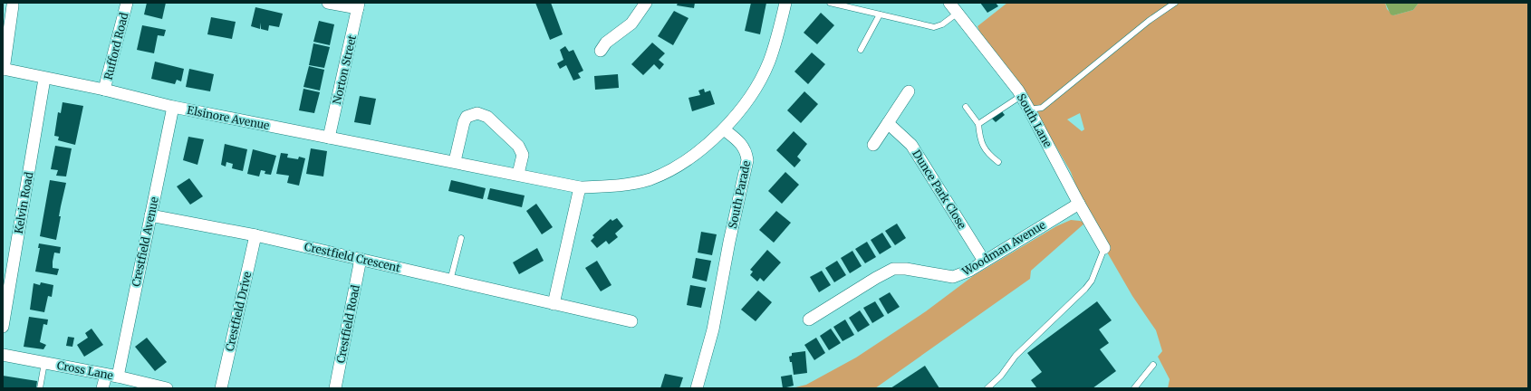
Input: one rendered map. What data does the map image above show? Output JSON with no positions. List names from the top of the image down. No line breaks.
{"streets":{"street":["Rufford Road","Norton Street","Elsinore Avenue","South Lane","Dunce Park Close","South Parade","Kelvin Road","Crestfield Avenue","Woodman Avenue","Crestfield Crescent","Crestfield Drive","Crestfield Road","Cross Lane"]},"crossings":[["Rufford Road","Elsinore Avenue"],["Norton Street","Elsinore Avenue"],["Elsinore Avenue","South Parade"],["Elsinore Avenue","Kelvin Road"],["Elsinore Avenue","Crestfield Avenue"],["South Lane","Woodman Avenue"],["Dunce Park Close","Woodman Avenue"],["Crestfield Avenue","Crestfield Crescent"],["Crestfield Avenue","Cross Lane"],["Crestfield Crescent","Crestfield Drive"],["Crestfield Crescent","Crestfield Road"]]}
